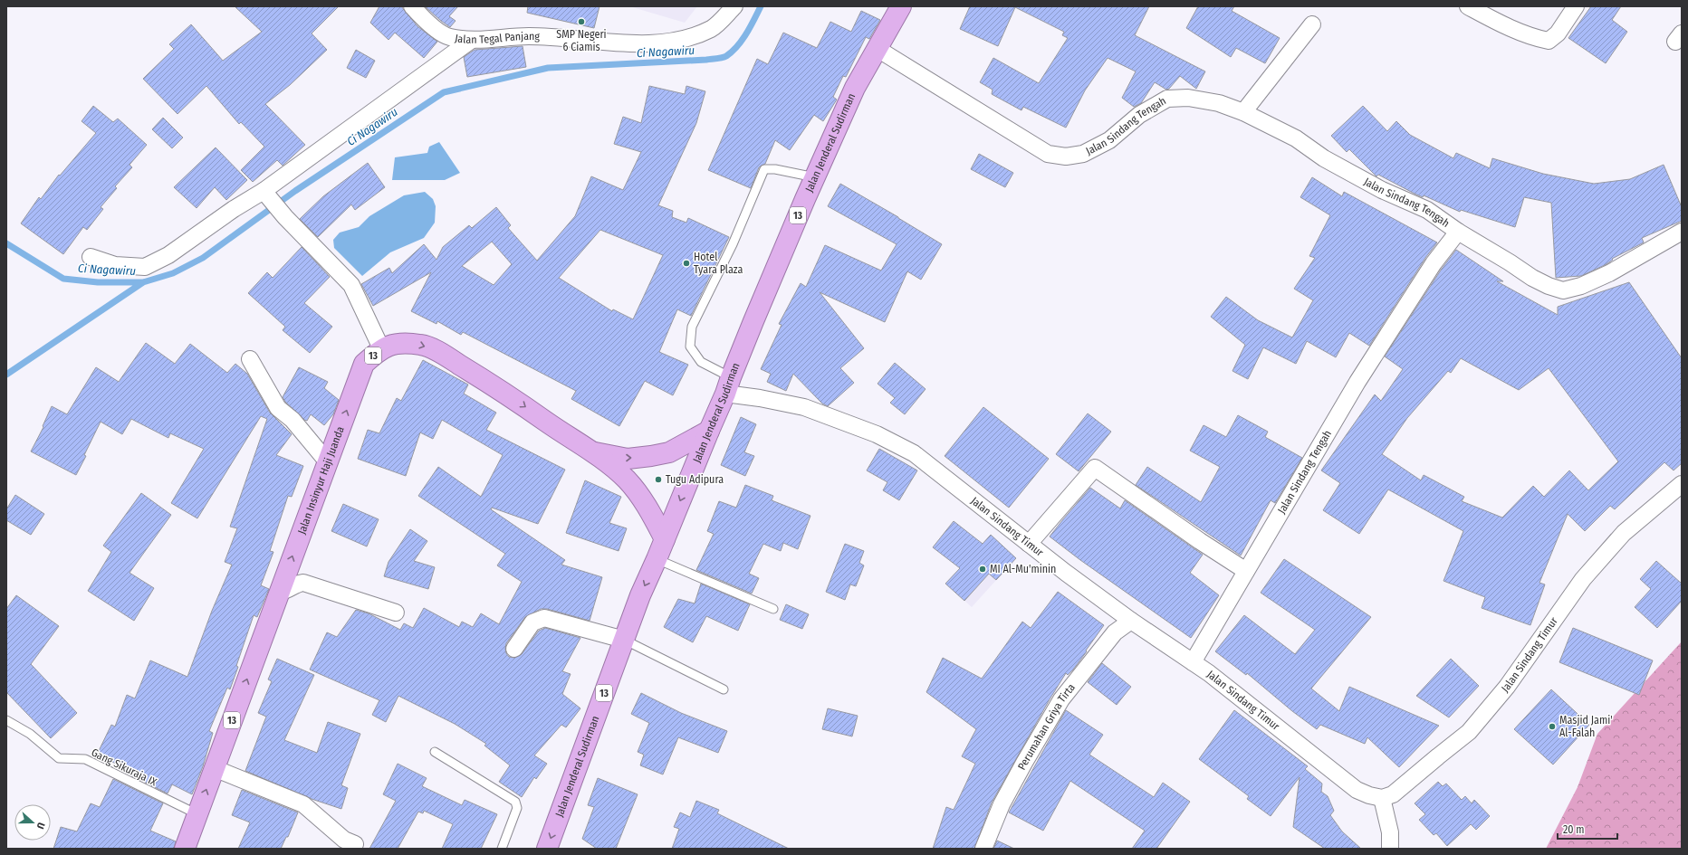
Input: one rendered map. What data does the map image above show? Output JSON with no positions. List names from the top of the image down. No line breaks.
{"streets":{"highway":["Jalan Jenderal Sudirman","13","Jalan Insinyur Haji Juanda"],"street":["Jalan Tegal Panjang","Jalan Sindang Tengah","Jalan Sindang Timur","Perumahan Griya Tirta"],"lane":["Gang Sikuraja IX"]},"crossings":[["Jalan Sindang Tengah","Jalan Jenderal Sudirman"],["Jalan Sindang Tengah","Jalan Sindang Timur"],["Jalan Jenderal Sudirman","13"],["Jalan Jenderal Sudirman","Jalan Sindang Timur"],["13","Jalan Insinyur Haji Juanda"],["Jalan Insinyur Haji Juanda","Gang Sikuraja IX"],["Jalan Sindang Timur","Perumahan Griya Tirta"]],"one_way":["Jalan Jenderal Sudirman"],"water":["Ci Nagawiru"],"places":["SMP Negeri 6 Ciamis","Hotel Tyara Plaza","Tugu Adipura","MI Al-Mu'minin","Masjid Jami' Al-Falah"],"scale_bar":"20 m","north":"right"}
